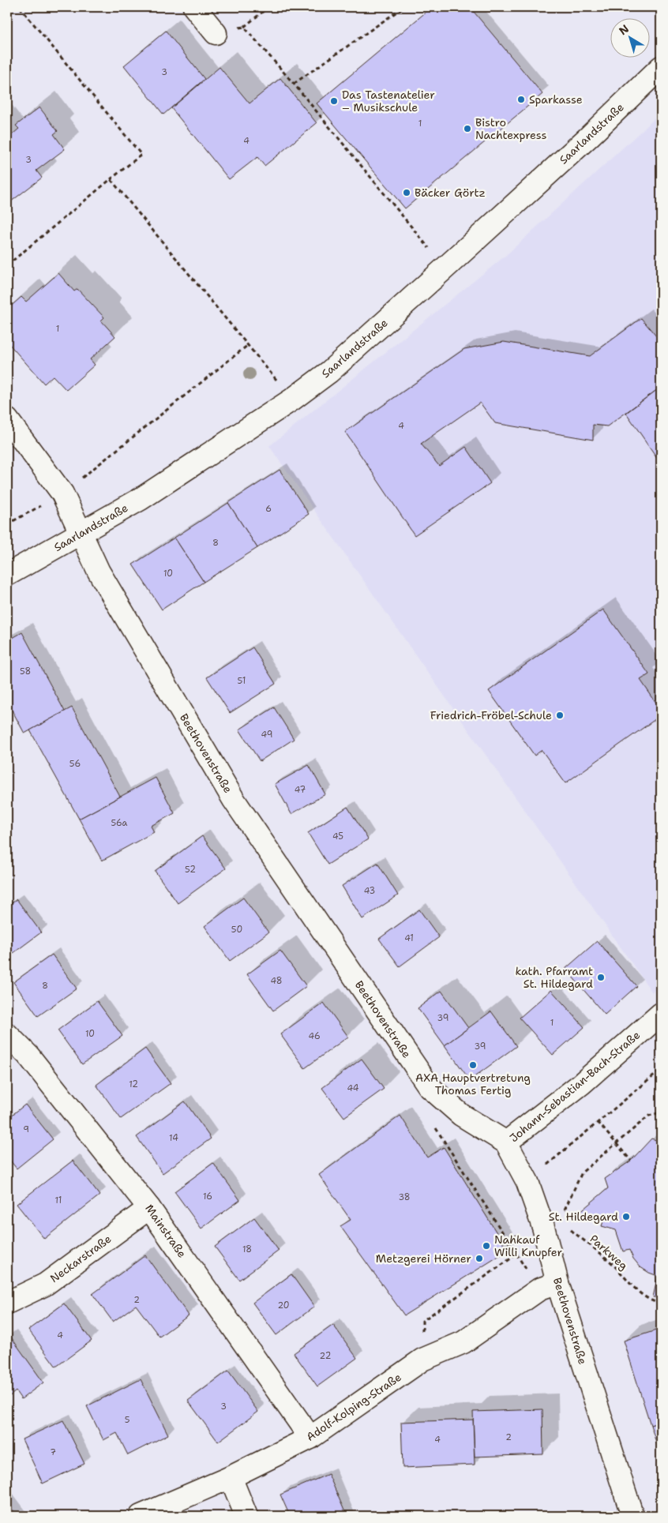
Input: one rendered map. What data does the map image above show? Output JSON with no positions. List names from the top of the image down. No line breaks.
{"streets":{"street":["Saarlandstraße","Beethovenstraße","Johann-Sebastian-Bach-Straße","Mainstraße","Neckarstraße","Adolf-Kolping-Straße"],"path":["Parkweg"]},"crossings":[["Saarlandstraße","Beethovenstraße"],["Beethovenstraße","Johann-Sebastian-Bach-Straße"],["Beethovenstraße","Parkweg"],["Beethovenstraße","Adolf-Kolping-Straße"],["Mainstraße","Neckarstraße"],["Mainstraße","Adolf-Kolping-Straße"]],"places":["Sparkasse","Das Tastenatelier – Musikschule","Bistro Nachtexpress","Bäcker Görtz","Friedrich-Fröbel-Schule","kath. Pfarramt St. Hildegard","AXA Hauptvertretung Thomas Fertig","St. Hildegard","Nahkauf Willi Knupfer","Metzgerei Hörner"],"house_numbers":["3","1","4","3","1","4","6","8","10","58","51","49","56","47","56a","45","52","43","50","41","48","8","39","1","10","46","39","12","44","9","14","16","38","11","18","2","20","4","22","3","5","2","4","7"],"north":"top left"}
